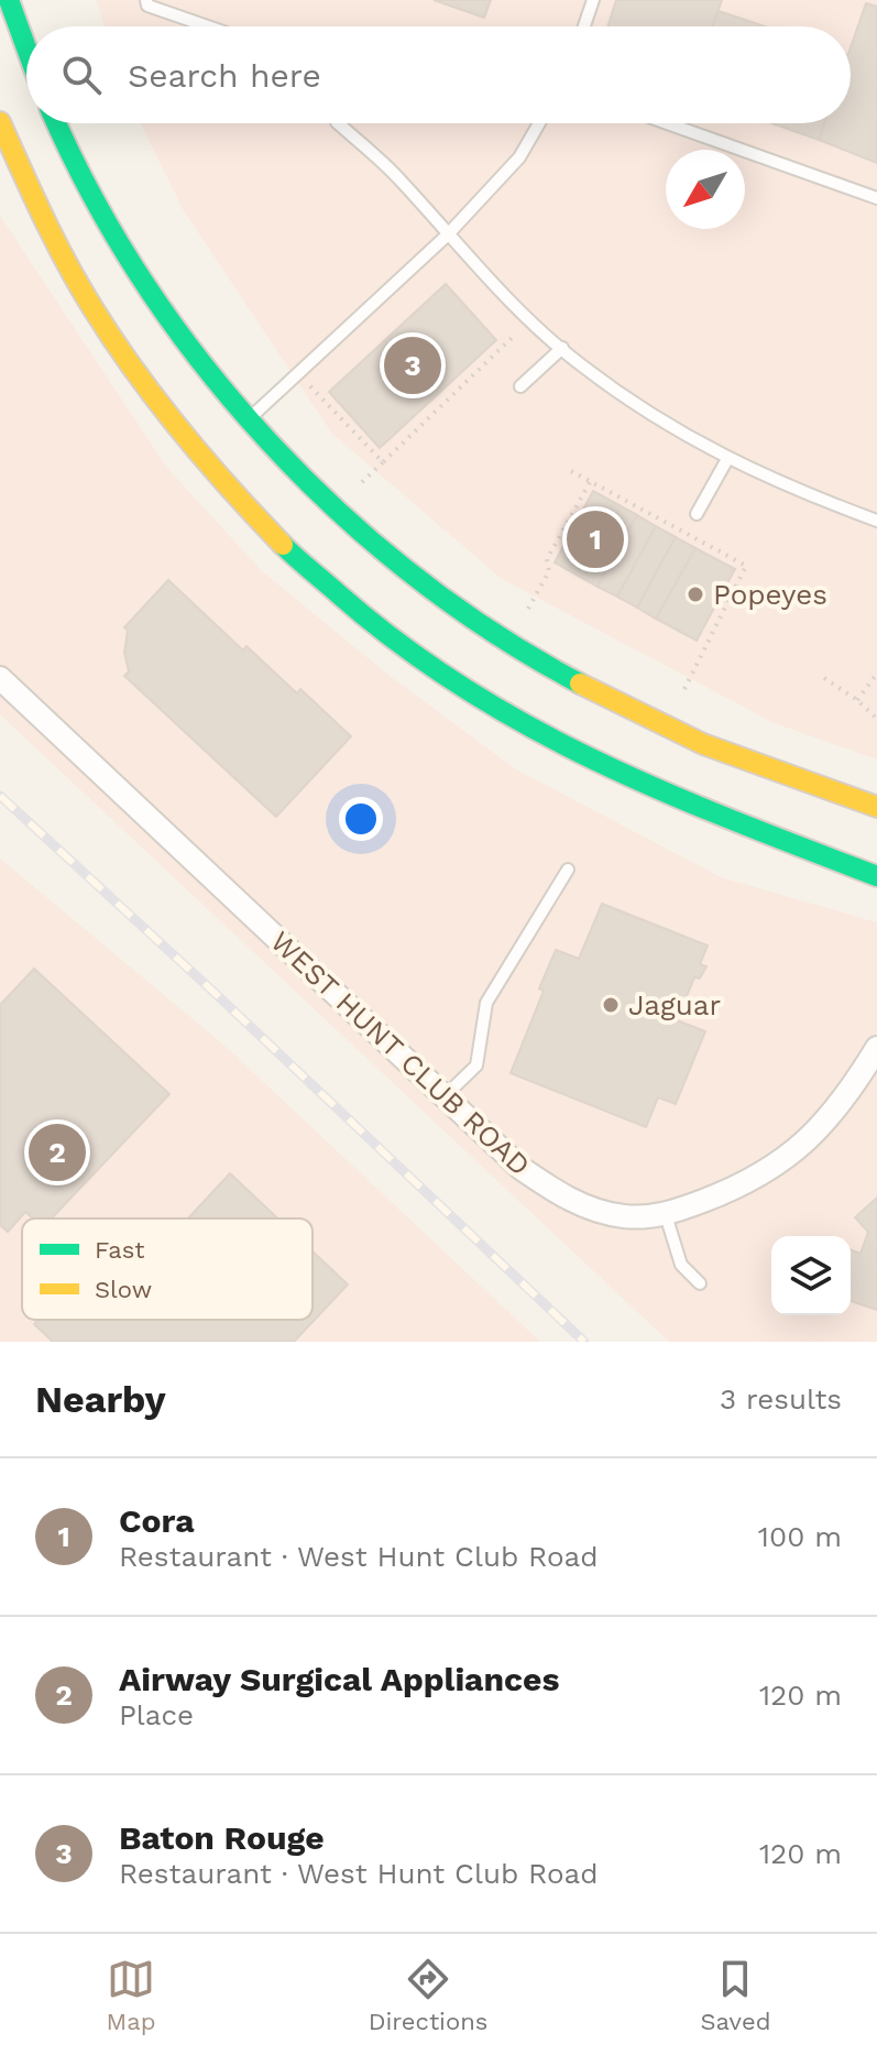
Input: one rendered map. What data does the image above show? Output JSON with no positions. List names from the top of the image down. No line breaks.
{"streets":{"street":["WEST HUNT CLUB ROAD"]},"places":["Popeyes","Jaguar"],"legend":["Fast","Slow"],"north":"bottom left","page":{"search":"Search here","pins":["3","1","2"],"heading":["Nearby","3 results"],"list":[{"mark":"1","name":"Cora","note":"Restaurant · West Hunt Club Road","value":"100 m"},{"mark":"2","name":"Airway Surgical Appliances","note":"Place","value":"120 m"},{"mark":"3","name":"Baton Rouge","note":"Restaurant · West Hunt Club Road","value":"120 m"}],"nav":["Map","Directions","Saved"]}}
